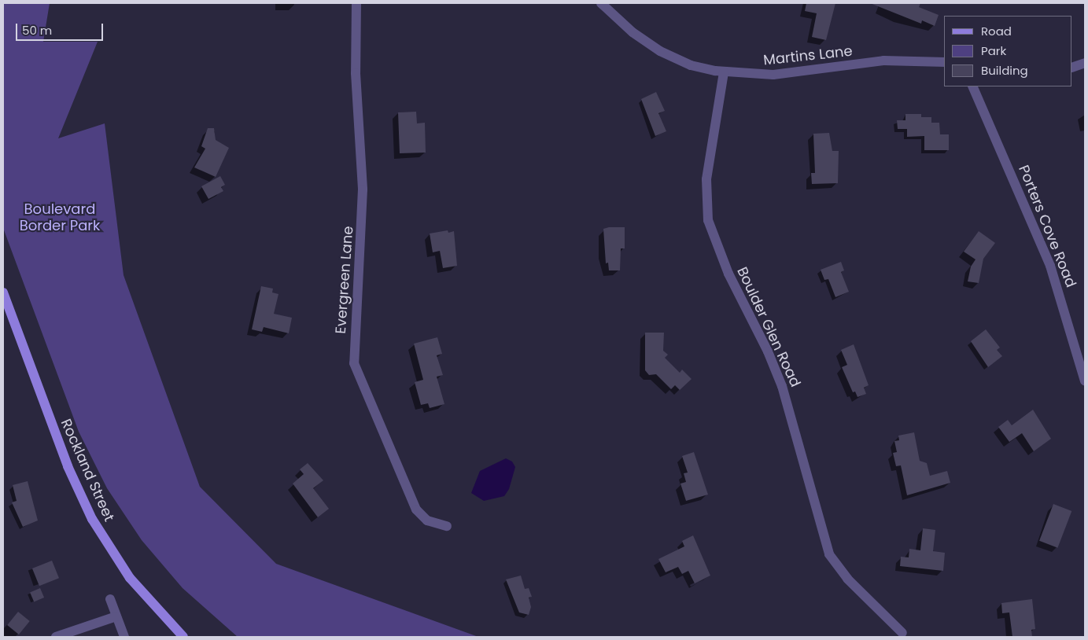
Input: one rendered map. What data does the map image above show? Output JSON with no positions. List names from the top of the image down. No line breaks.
{"streets":{"main road":["Rockland Street"],"street":["Martins Lane","Porters Cove Road","Evergreen Lane","Boulder Glen Road"]},"crossings":[["Martins Lane","Boulder Glen Road"]],"parks":["Boulevard Border Park"],"legend":["Road","Park","Building"],"scale_bar":"50 m"}
